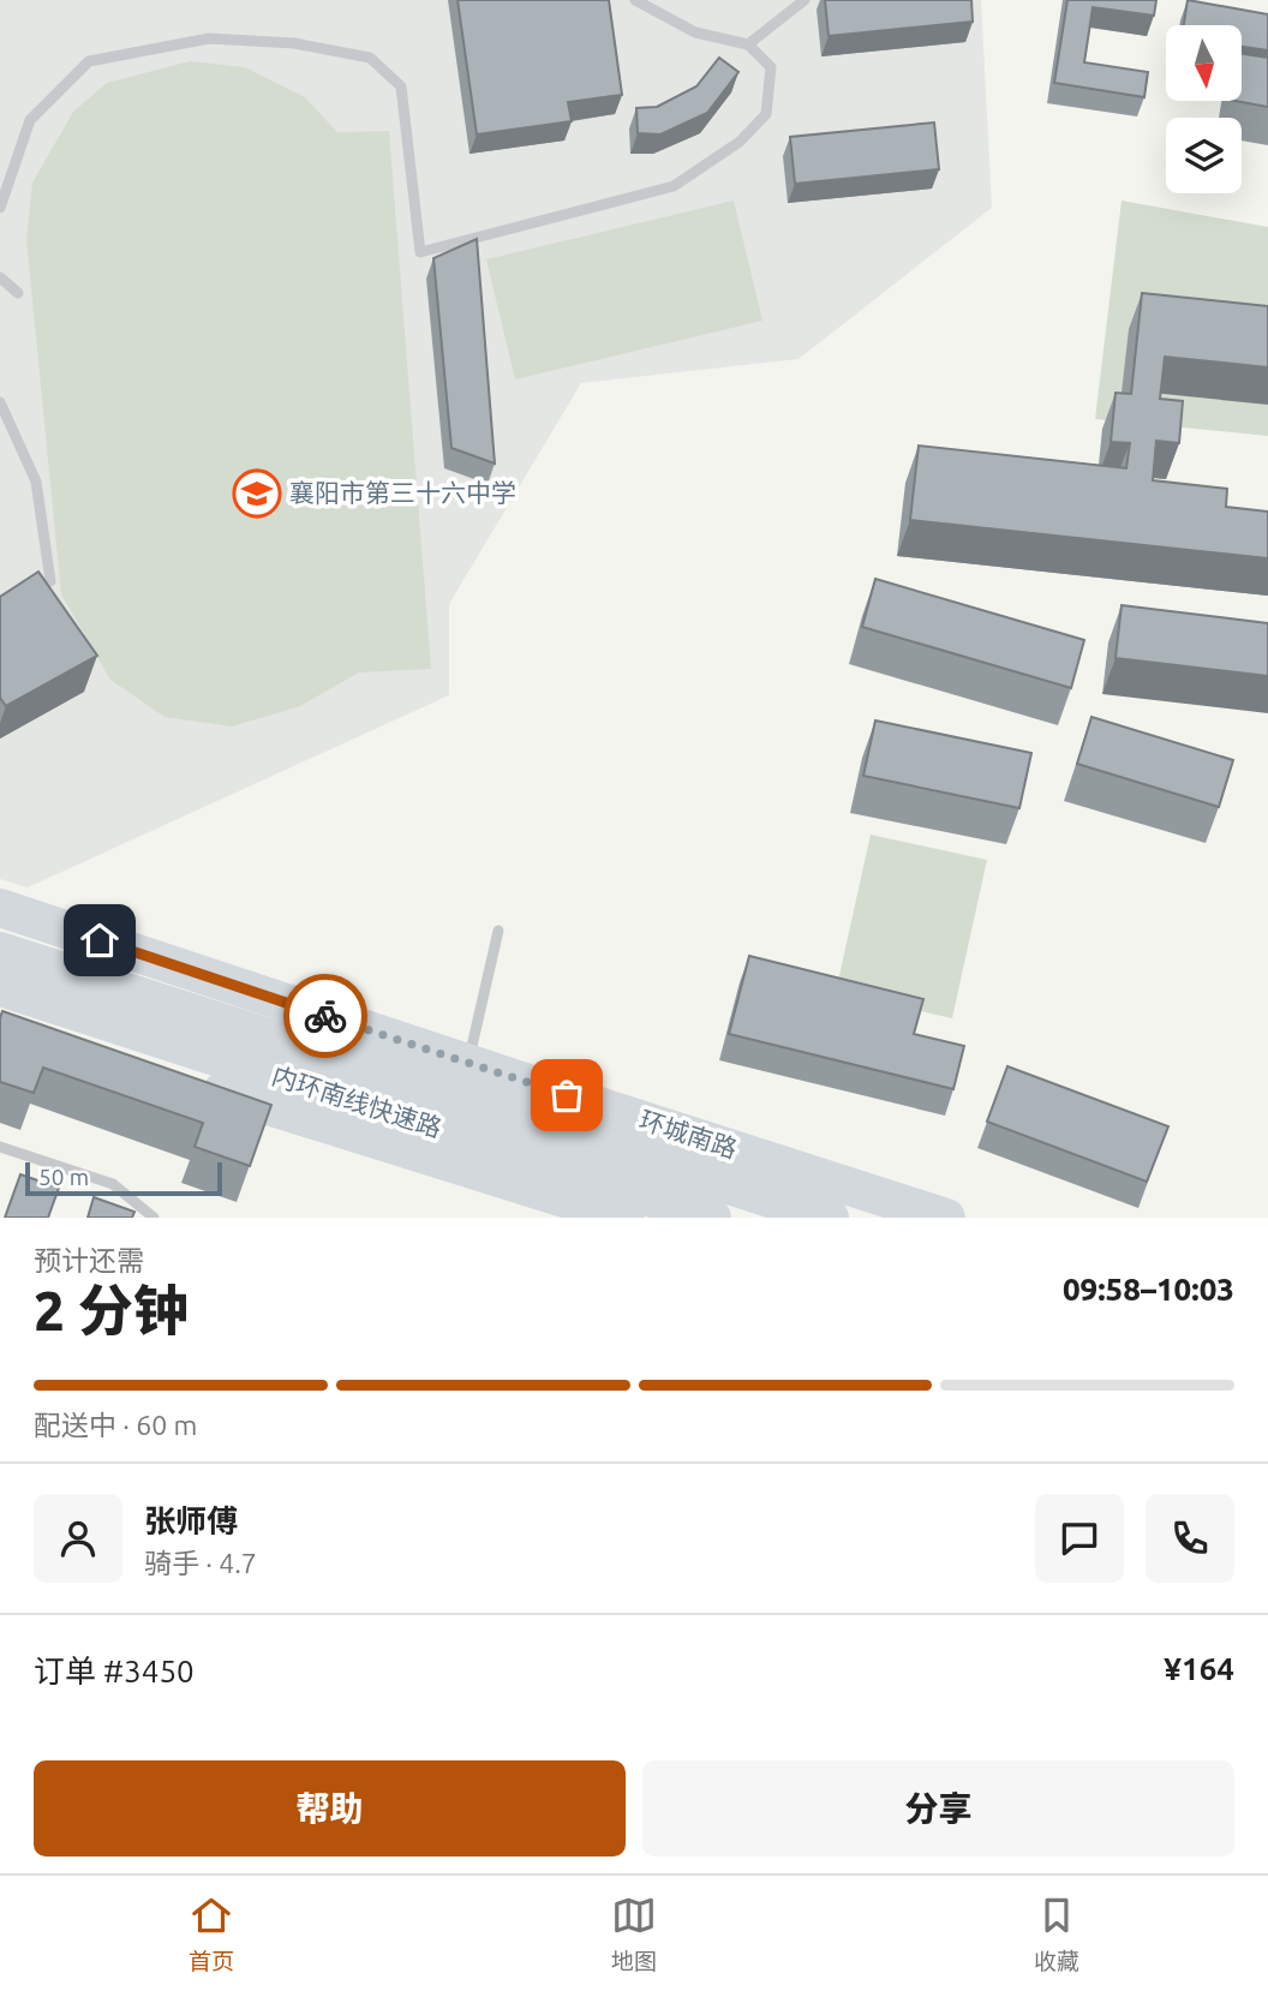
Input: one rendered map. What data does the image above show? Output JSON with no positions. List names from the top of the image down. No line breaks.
{"streets":{"highway":["内环南线快速路","环城南路"]},"places":{"school or university":["襄阳市第三十六中学"]},"scale_bar":"50 m","north":"bottom","page":{"scale":"50 m","heading":["2 分钟","预计还需","09:58–10:03"],"panel":["张师傅","骑手 · 4.7","订单 #3450","¥164"],"bar":"配送中 · 60 m","buttons":["帮助","分享"],"tabs":["首页","地图","收藏"]}}
